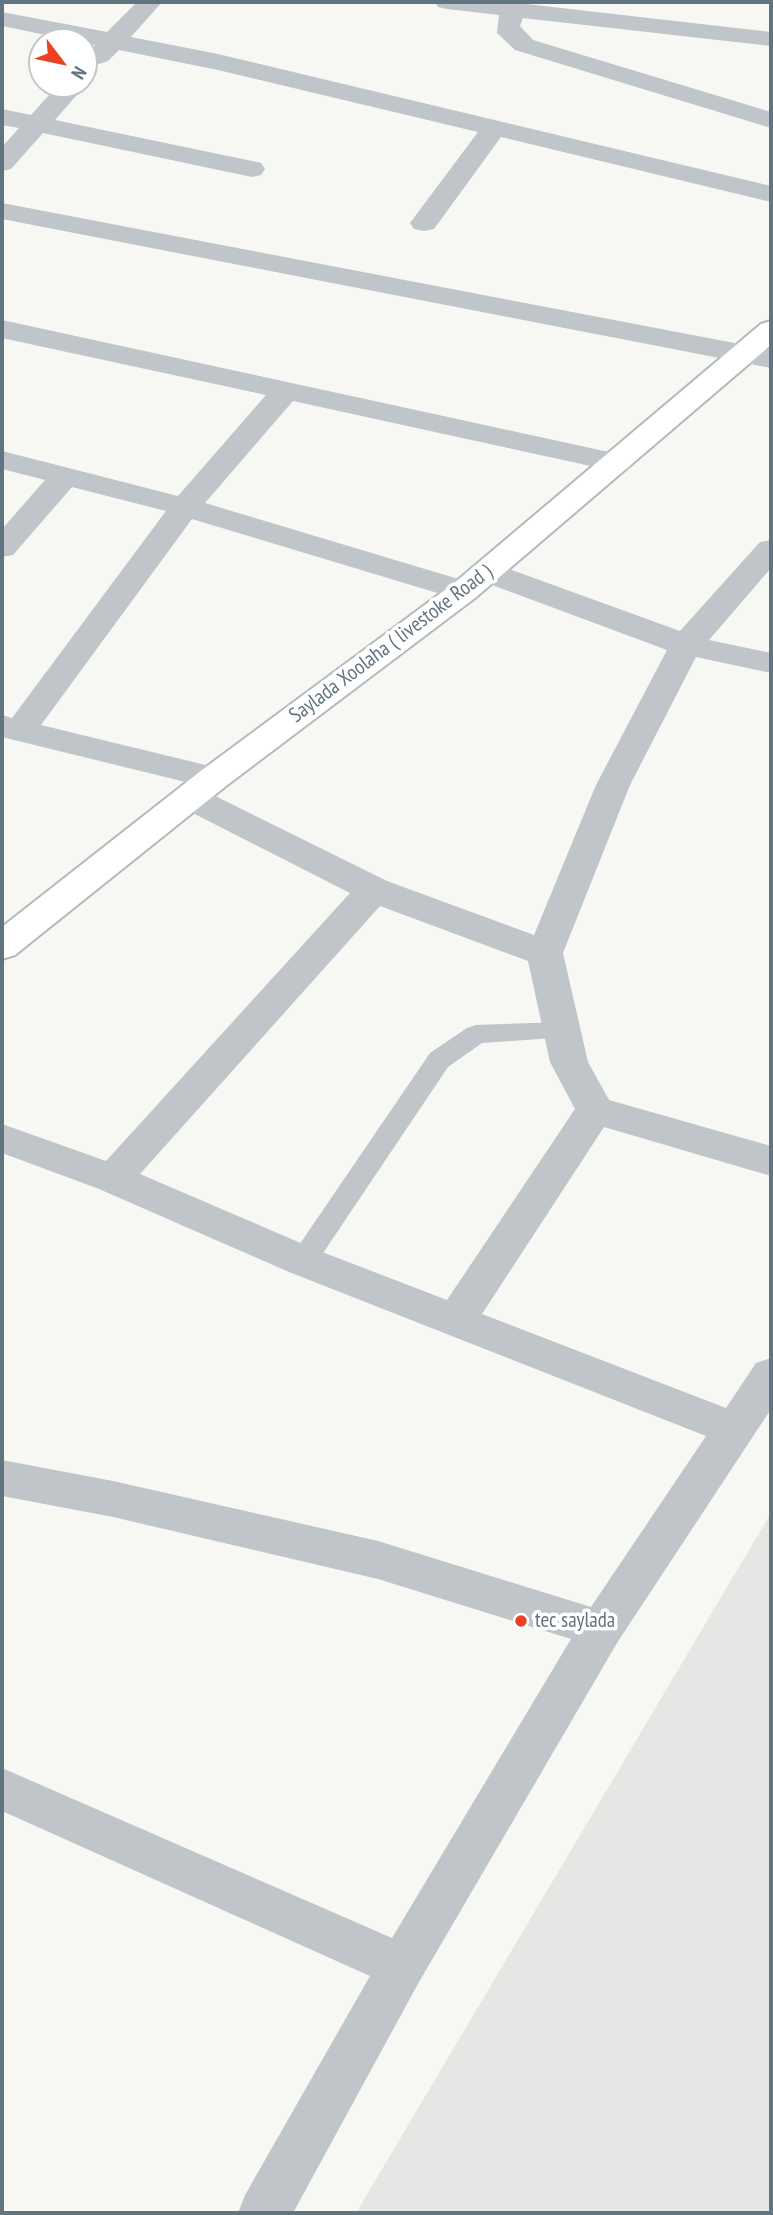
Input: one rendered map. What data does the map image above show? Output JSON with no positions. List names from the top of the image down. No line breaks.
{"streets":{"street":["Saylada Xoolaha ( livestoke Road )"]},"places":["tec saylada"],"north":"bottom right"}
